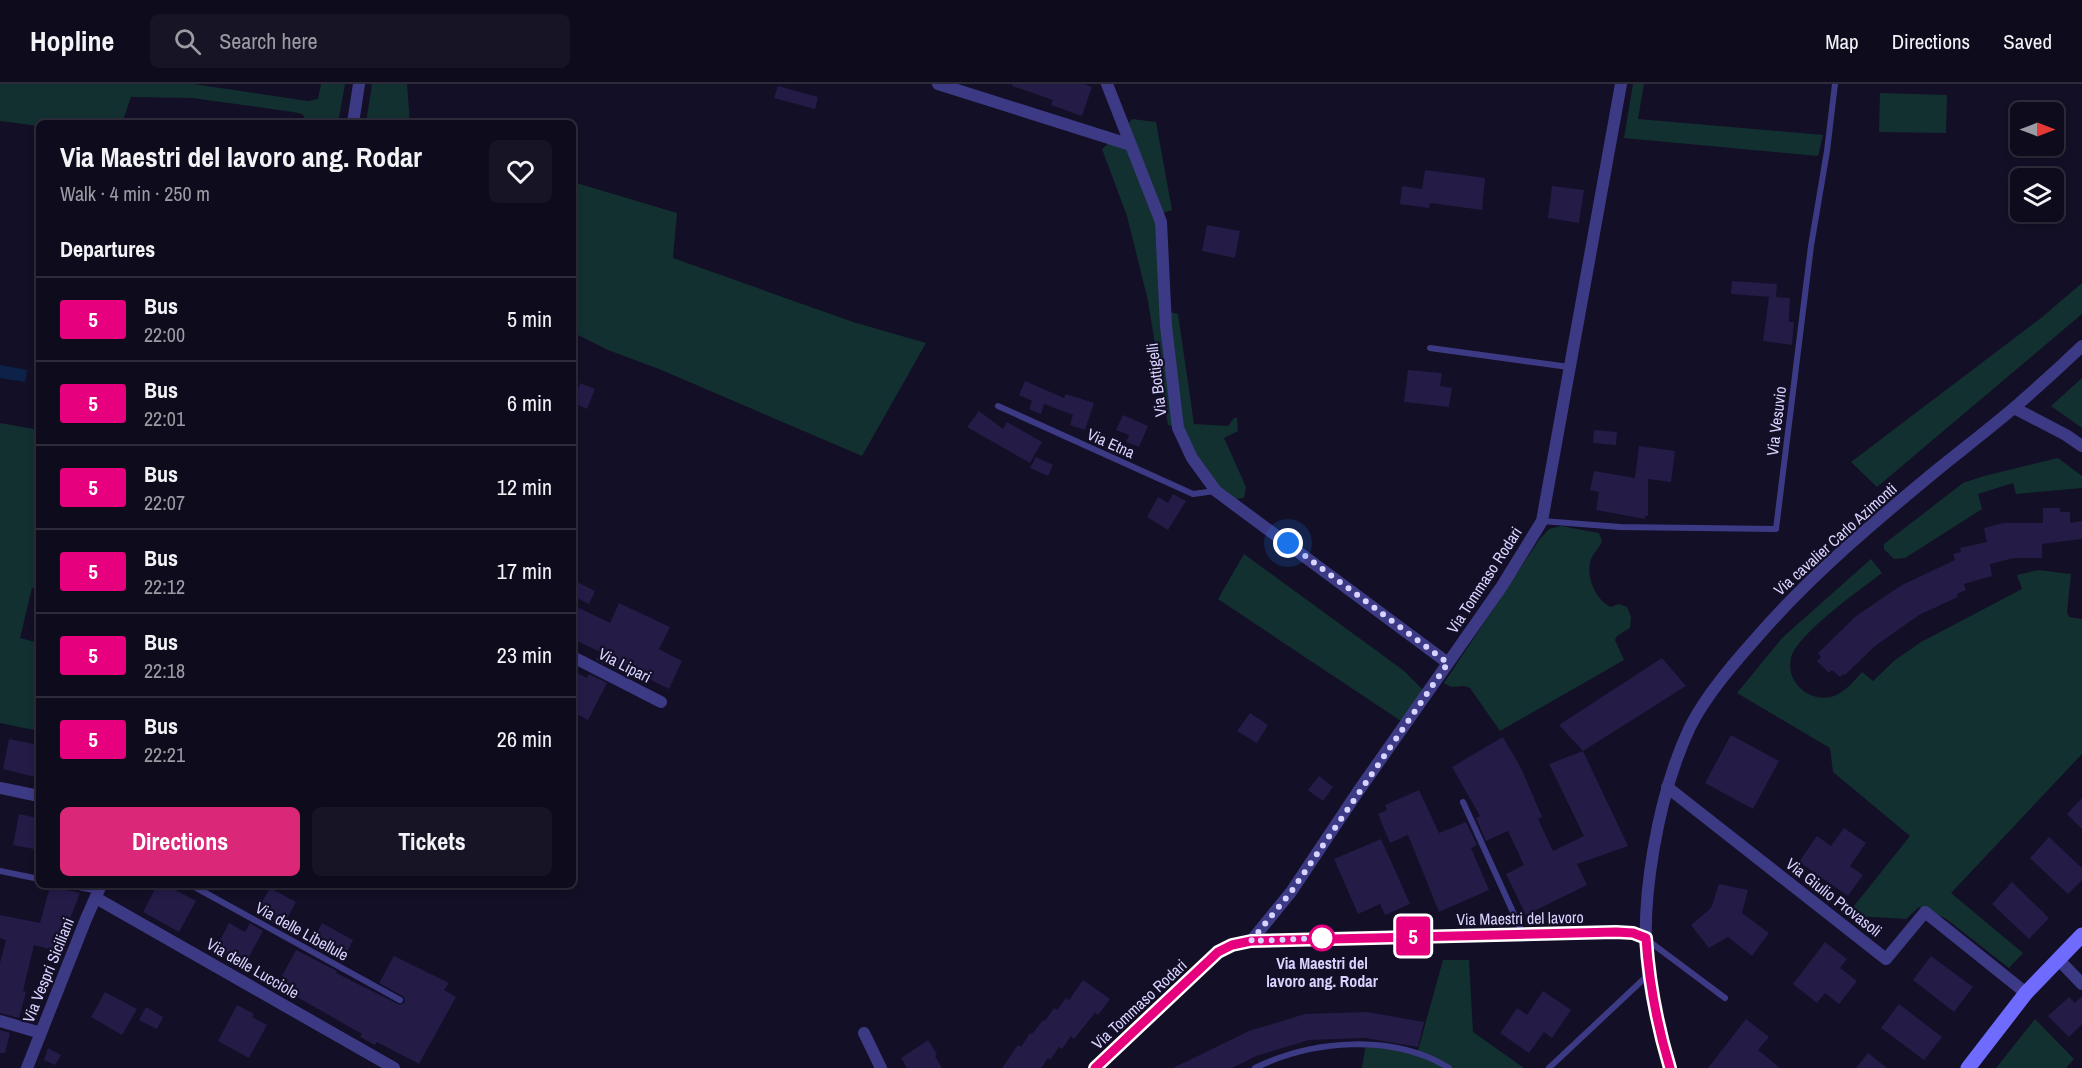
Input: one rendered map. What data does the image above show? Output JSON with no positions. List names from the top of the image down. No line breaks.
{"streets":{"street":["Via Bottigelli","Via cavalier Carlo Azimonti","Via Tommaso Rodari","Via Lipari","Via Giulio Provasoli","Via Maestri del lavoro","Via delle Lucciole","Via Vespri Siciliani"],"lane":["Via Vesuvio","Via Etna","Via delle Libellule"]},"crossings":[["Via Bottigelli","Via Etna"],["Via Bottigelli","Via Tommaso Rodari"],["Via Vesuvio","Via Tommaso Rodari"],["Via cavalier Carlo Azimonti","Via Giulio Provasoli"],["Via cavalier Carlo Azimonti","Via Maestri del lavoro"],["Via Tommaso Rodari","Via Maestri del lavoro"],["Via delle Lucciole","Via Vespri Siciliani"]],"places":["Via Maestri del lavoro ang. Rodar"],"lines":["bus line 5"],"north":"right","page":{"header":"Hopline","search":"Search here","nav":["Map","Directions","Saved"],"on_map":"5","heading":[["Via Maestri del lavoro ang. Rodar","Walk · 4 min · 250 m"],"Departures"],"list":[{"mark":"5","name":"Bus","note":"22:00","value":"5 min"},{"mark":"5","name":"Bus","note":"22:01","value":"6 min"},{"mark":"5","name":"Bus","note":"22:07","value":"12 min"},{"mark":"5","name":"Bus","note":"22:12","value":"17 min"},{"mark":"5","name":"Bus","note":"22:18","value":"23 min"},{"mark":"5","name":"Bus","note":"22:21","value":"26 min"}],"buttons":["Directions","Tickets"]}}
